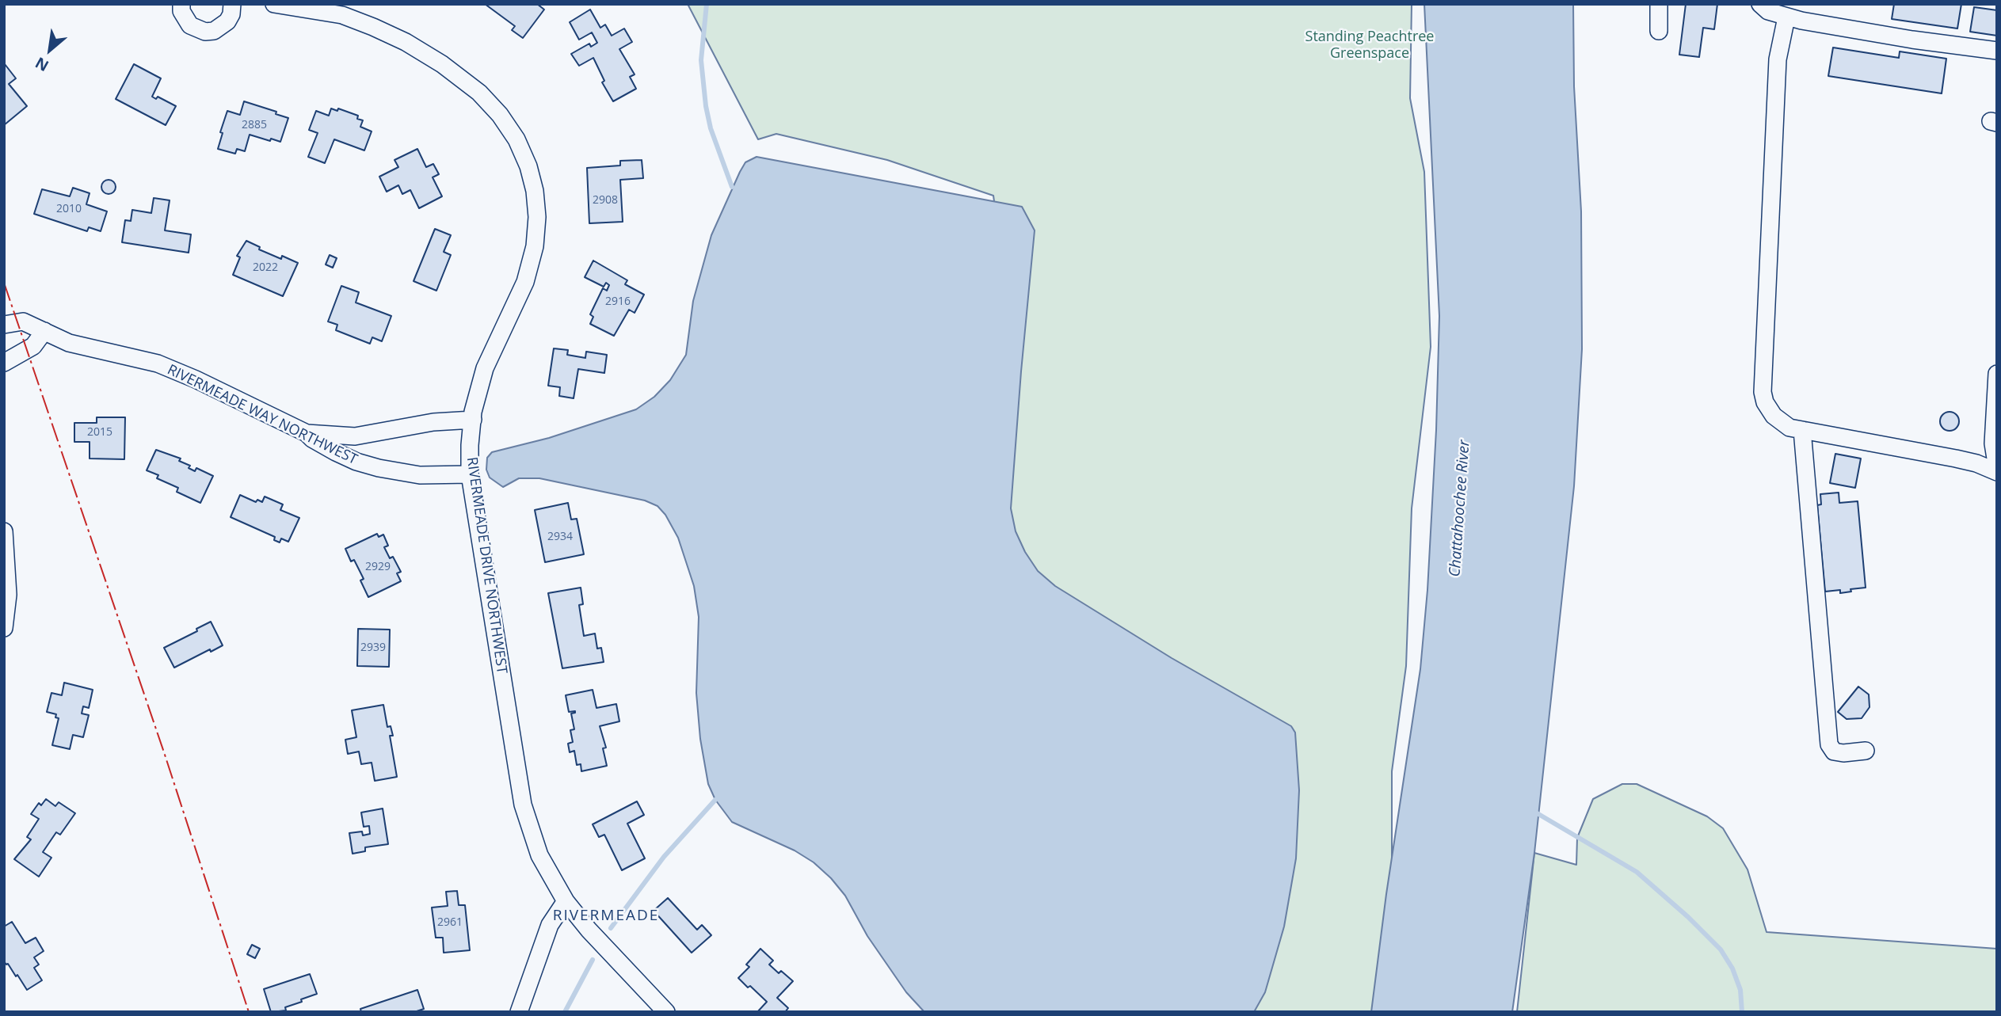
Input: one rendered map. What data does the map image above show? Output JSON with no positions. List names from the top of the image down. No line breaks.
{"streets":{"street":["RIVERMEADE WAY NORTHWEST","RIVERMEADE DRIVE NORTHWEST"]},"crossings":[["RIVERMEADE WAY NORTHWEST","RIVERMEADE DRIVE NORTHWEST"]],"districts":["RIVERMEADE"],"water":["Chattahoochee River"],"parks":["Standing Peachtree Greenspace"],"house_numbers":["2885","2908","2010","2022","2916","2015","2934","2929","2939","2961"],"north":"bottom left"}
